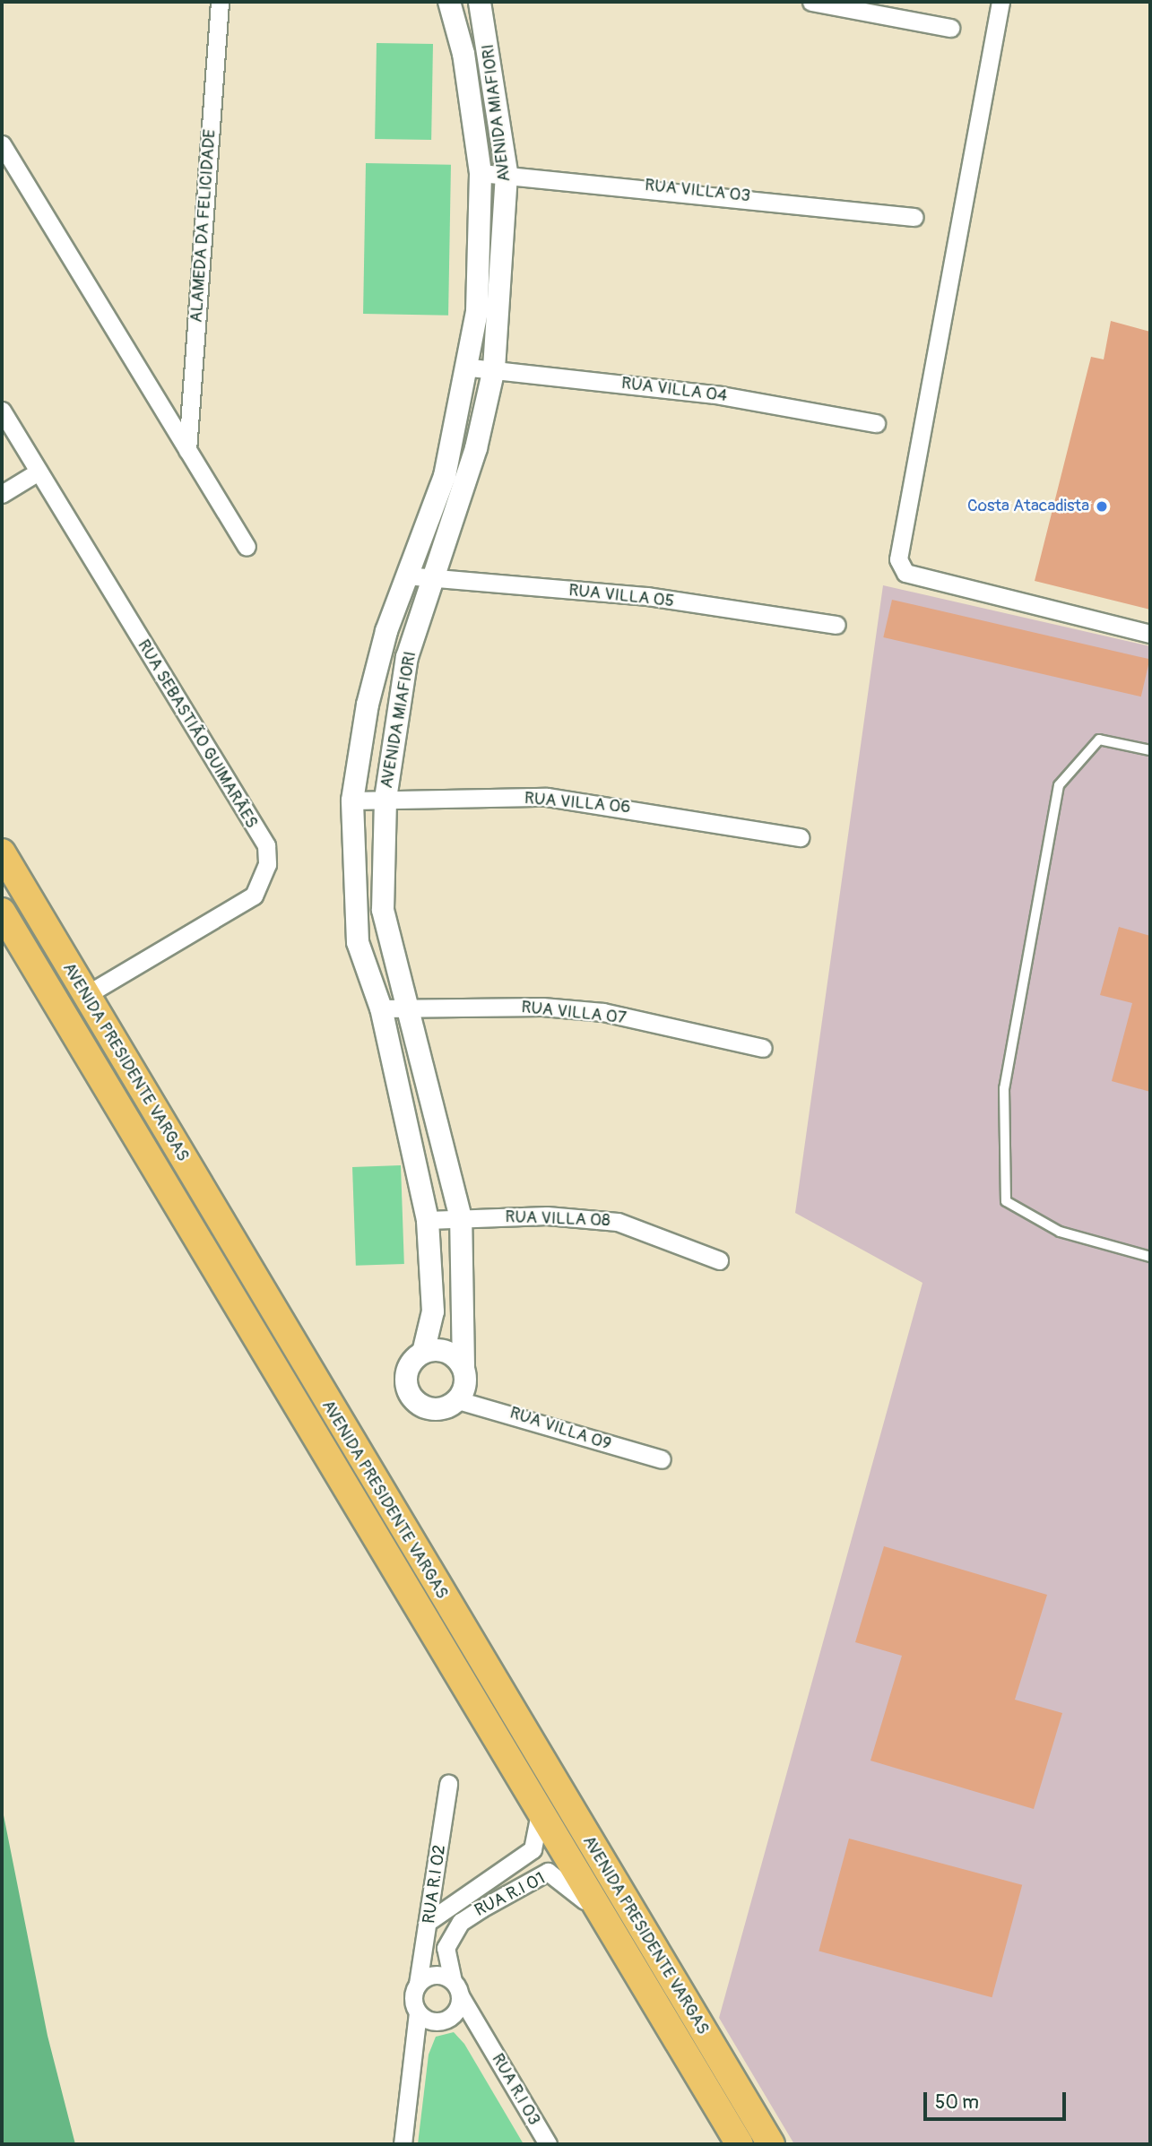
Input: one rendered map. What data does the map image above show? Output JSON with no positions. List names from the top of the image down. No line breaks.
{"streets":{"main road":["AVENIDA PRESIDENTE VARGAS"],"street":["AVENIDA MIAFIORI","RUA VILLA 03","ALAMEDA DA FELICIDADE","RUA VILLA 04","RUA VILLA 05","RUA SEBASTIÃO GUIMARÃES","RUA VILLA 06","RUA VILLA 07","RUA VILLA 08","RUA VILLA 09","RUA R.I 02","RUA R.I 01","RUA R.I 03"]},"crossings":[["AVENIDA MIAFIORI","RUA VILLA 03"],["AVENIDA MIAFIORI","RUA VILLA 04"],["AVENIDA MIAFIORI","RUA VILLA 05"],["AVENIDA MIAFIORI","RUA VILLA 06"],["AVENIDA MIAFIORI","RUA VILLA 07"],["AVENIDA MIAFIORI","RUA VILLA 08"],["AVENIDA MIAFIORI","RUA VILLA 09"],["RUA SEBASTIÃO GUIMARÃES","AVENIDA PRESIDENTE VARGAS"],["AVENIDA PRESIDENTE VARGAS","RUA R.I 01"],["RUA R.I 02","RUA R.I 01"],["RUA R.I 02","RUA R.I 03"],["RUA R.I 01","RUA R.I 03"]],"places":["Costa Atacadista"],"scale_bar":"50 m"}
